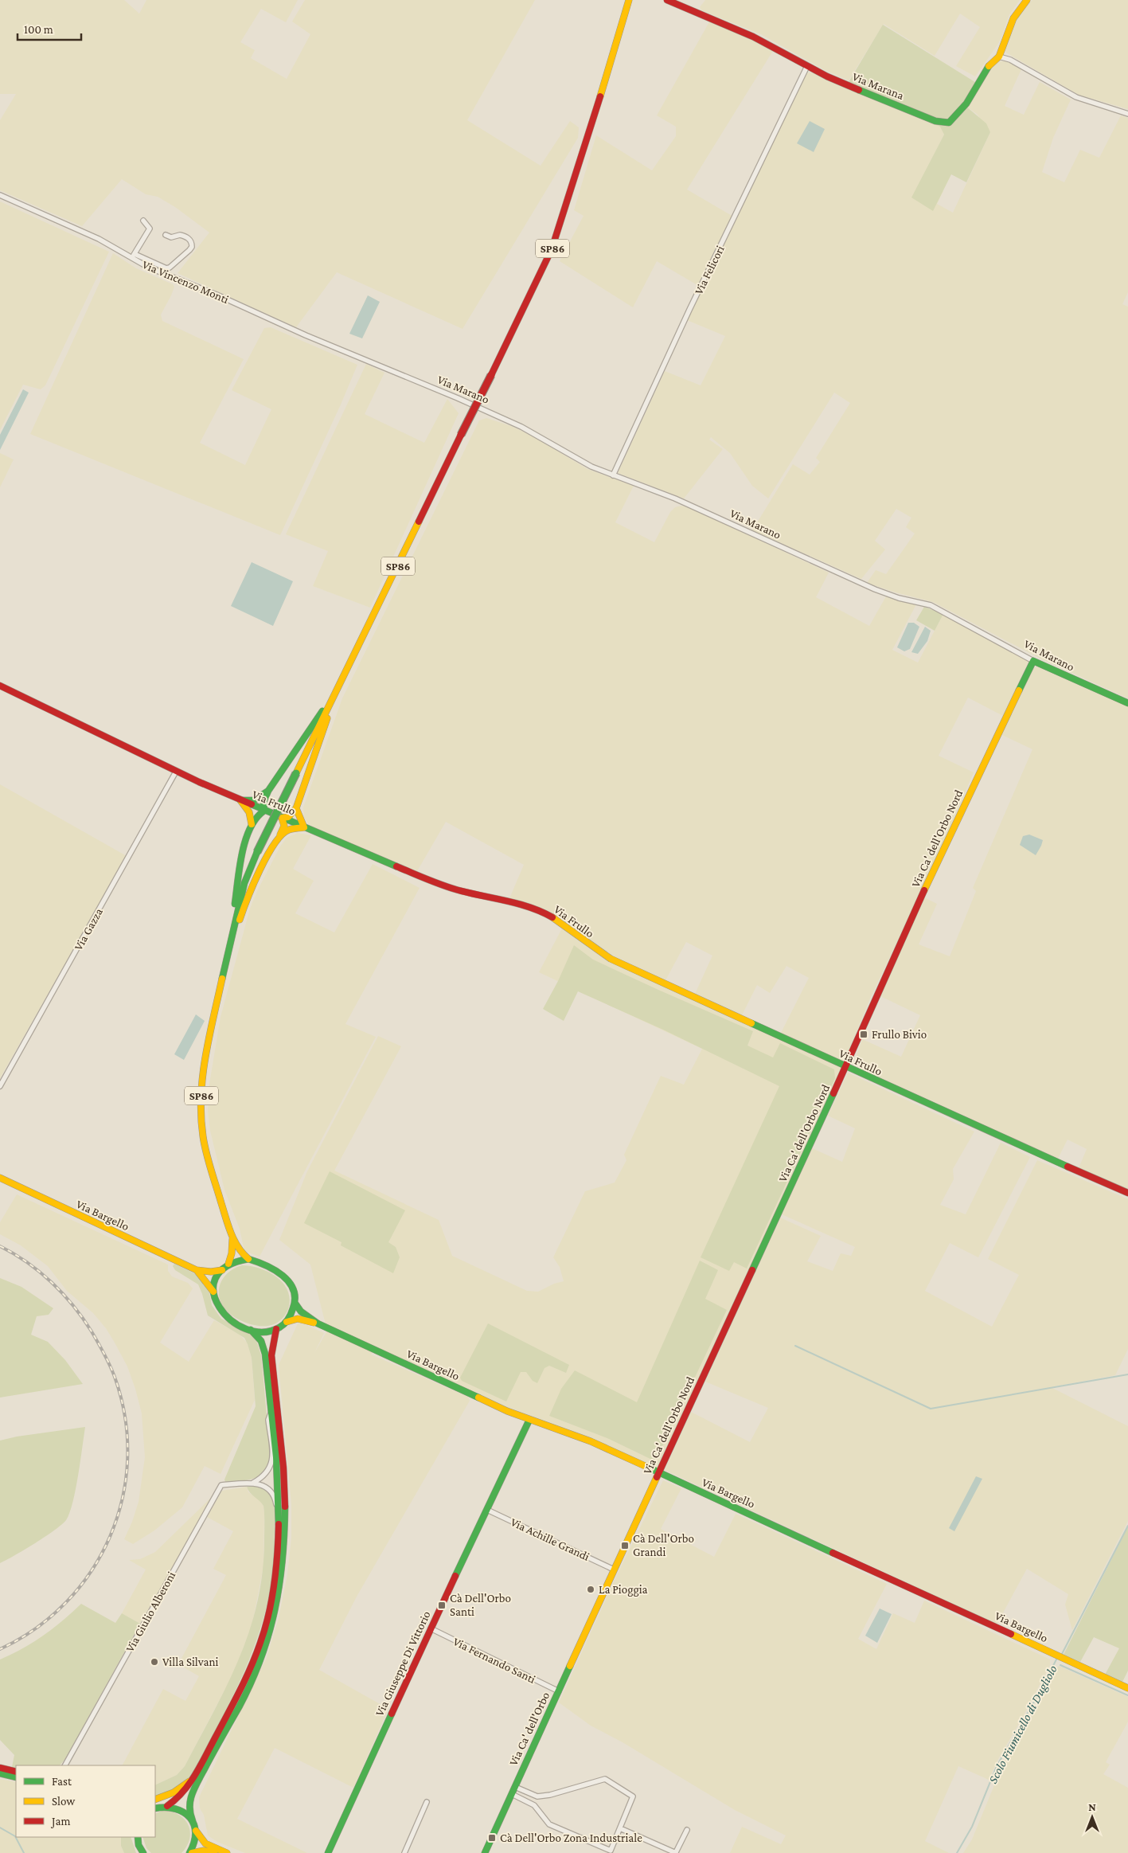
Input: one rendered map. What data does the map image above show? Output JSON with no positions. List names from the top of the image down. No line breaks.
{"streets":{"street":["Via Marana","SP86","Via Felicori","Via Vincenzo Monti","Via Marano","Via Frullo","Via Ca' dell'Orbo Nord","Via Gazza","Via Bargello","Via Achille Grandi","Via Giulio Alberoni","Via Fernando Santi","Via Giuseppe Di Vittorio","Via Ca' dell'Orbo"]},"crossings":[["Via Marana","Via Felicori"],["SP86","Via Bargello"],["Via Felicori","Via Marano"],["Via Vincenzo Monti","Via Marano"],["Via Marano","Via Ca' dell'Orbo Nord"],["Via Frullo","Via Ca' dell'Orbo Nord"],["Via Frullo","Via Gazza"],["Via Ca' dell'Orbo Nord","Via Bargello"],["Via Ca' dell'Orbo Nord","Via Achille Grandi"],["Via Ca' dell'Orbo Nord","Via Ca' dell'Orbo"],["Via Bargello","Via Giuseppe Di Vittorio"],["Via Achille Grandi","Via Giuseppe Di Vittorio"],["Via Fernando Santi","Via Giuseppe Di Vittorio"],["Via Fernando Santi","Via Ca' dell'Orbo"]],"water":["Scolo Fiumicello di Dugliolo"],"places":{"transit":["Frullo Bivio","Cà Dell'Orbo Grandi","Cà Dell'Orbo Santi","Cà Dell'Orbo Zona Industriale"],"other":["La Pioggia","Villa Silvani"]},"legend":["Fast","Slow","Jam"],"scale_bar":"100 m","north":"top"}
